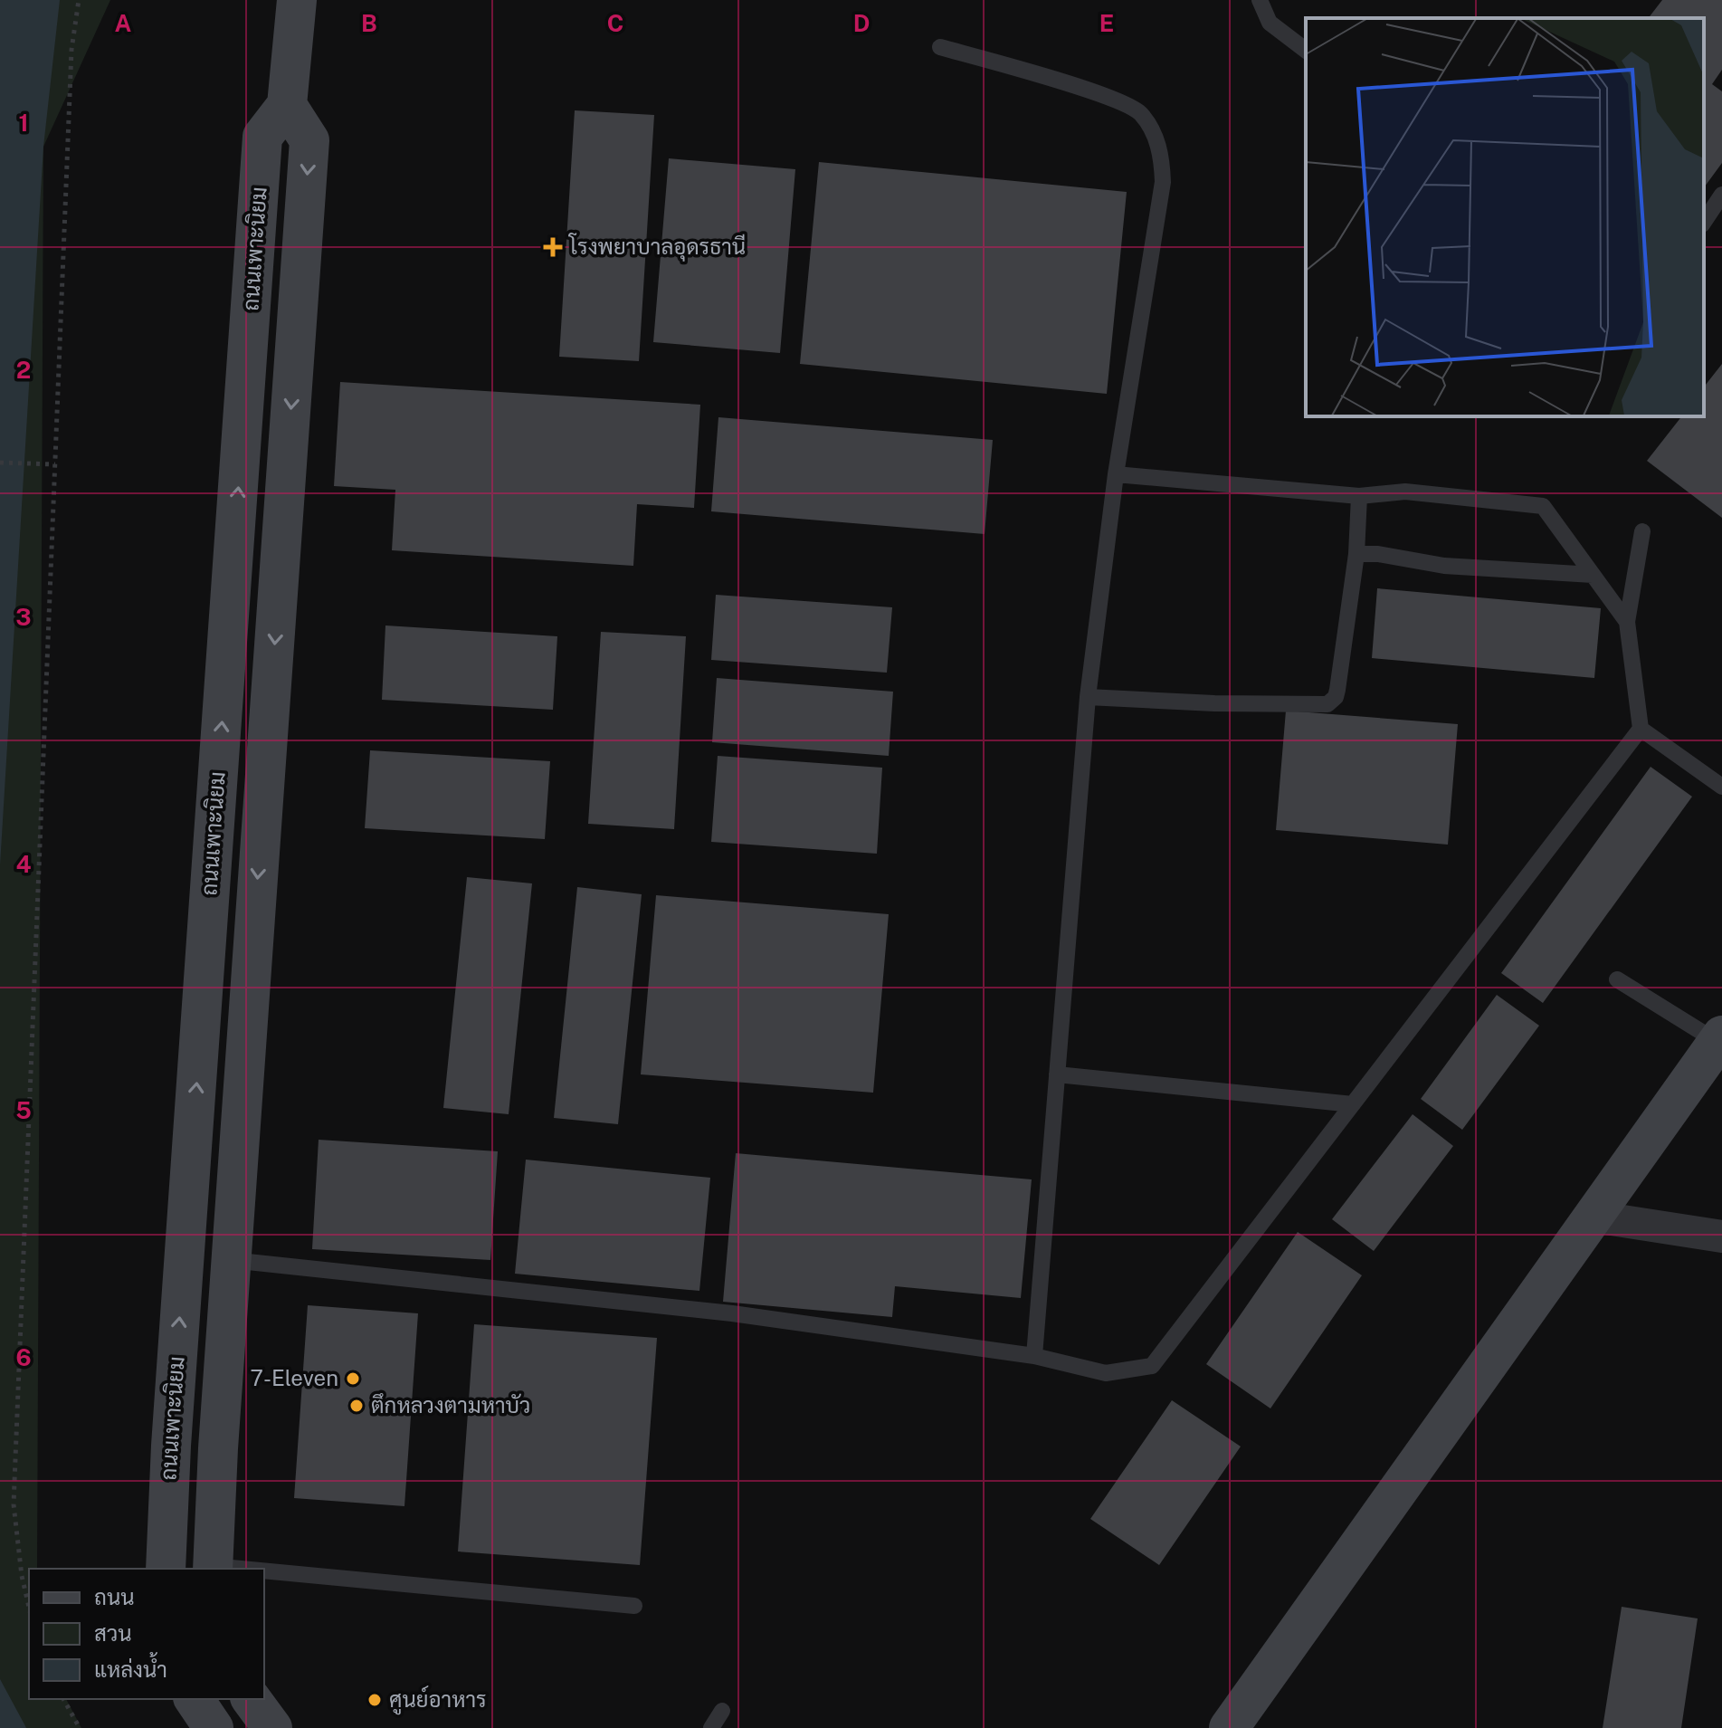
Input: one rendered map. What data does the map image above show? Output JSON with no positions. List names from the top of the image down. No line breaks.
{"streets":{"street":["ถนนเพาะนิยม"]},"places":{"health":["โรงพยาบาลอุดรธานี"],"other":["7-Eleven","ตึกหลวงตามหาบัว","ศูนย์อาหาร"]},"legend":["ถนน","สวน","แหล่งน้ำ"],"grid":{"columns":["A","B","C","D","E"],"rows":["1","2","3","4","5","6"]}}
